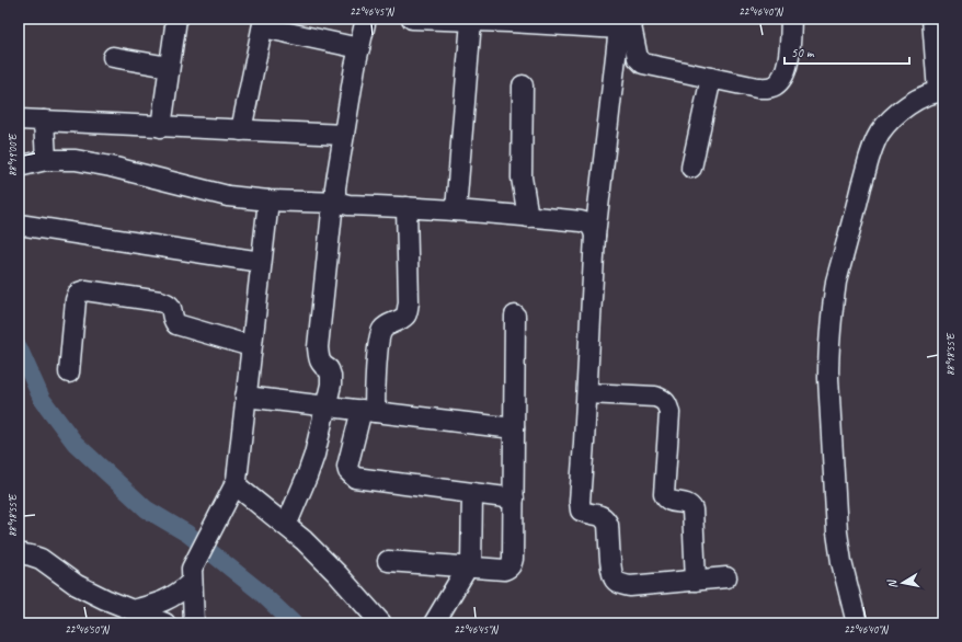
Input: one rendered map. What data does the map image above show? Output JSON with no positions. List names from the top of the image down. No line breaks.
{"scale_bar":"50 m","north":"left","coordinates":["22°46'45\"N","22°46'40\"N","88°19'00\"E","88°18'55\"E","22°46'50\"N"]}
